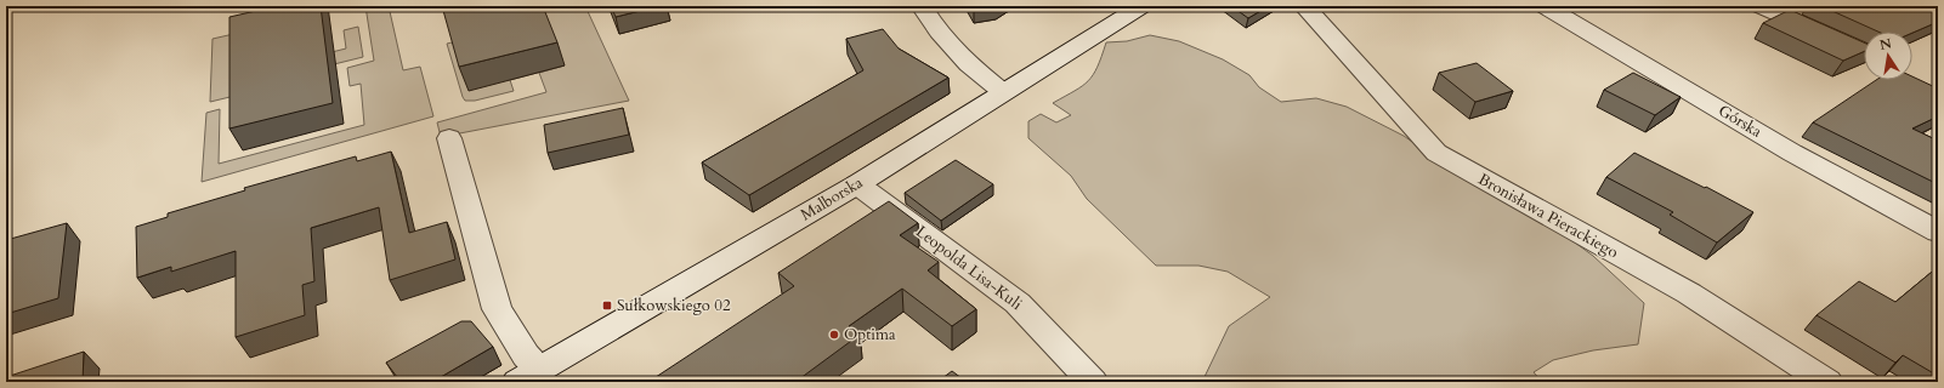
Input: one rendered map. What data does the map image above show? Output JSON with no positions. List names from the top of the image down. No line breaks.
{"streets":{"street":["Górska","Malborska","Bronisława Pierackiego","Leopolda Lisa-Kuli"]},"crossings":[["Malborska","Leopolda Lisa-Kuli"]],"places":{"transit":["Sułkowskiego 02"],"other":["Optima"]},"north":"top"}
